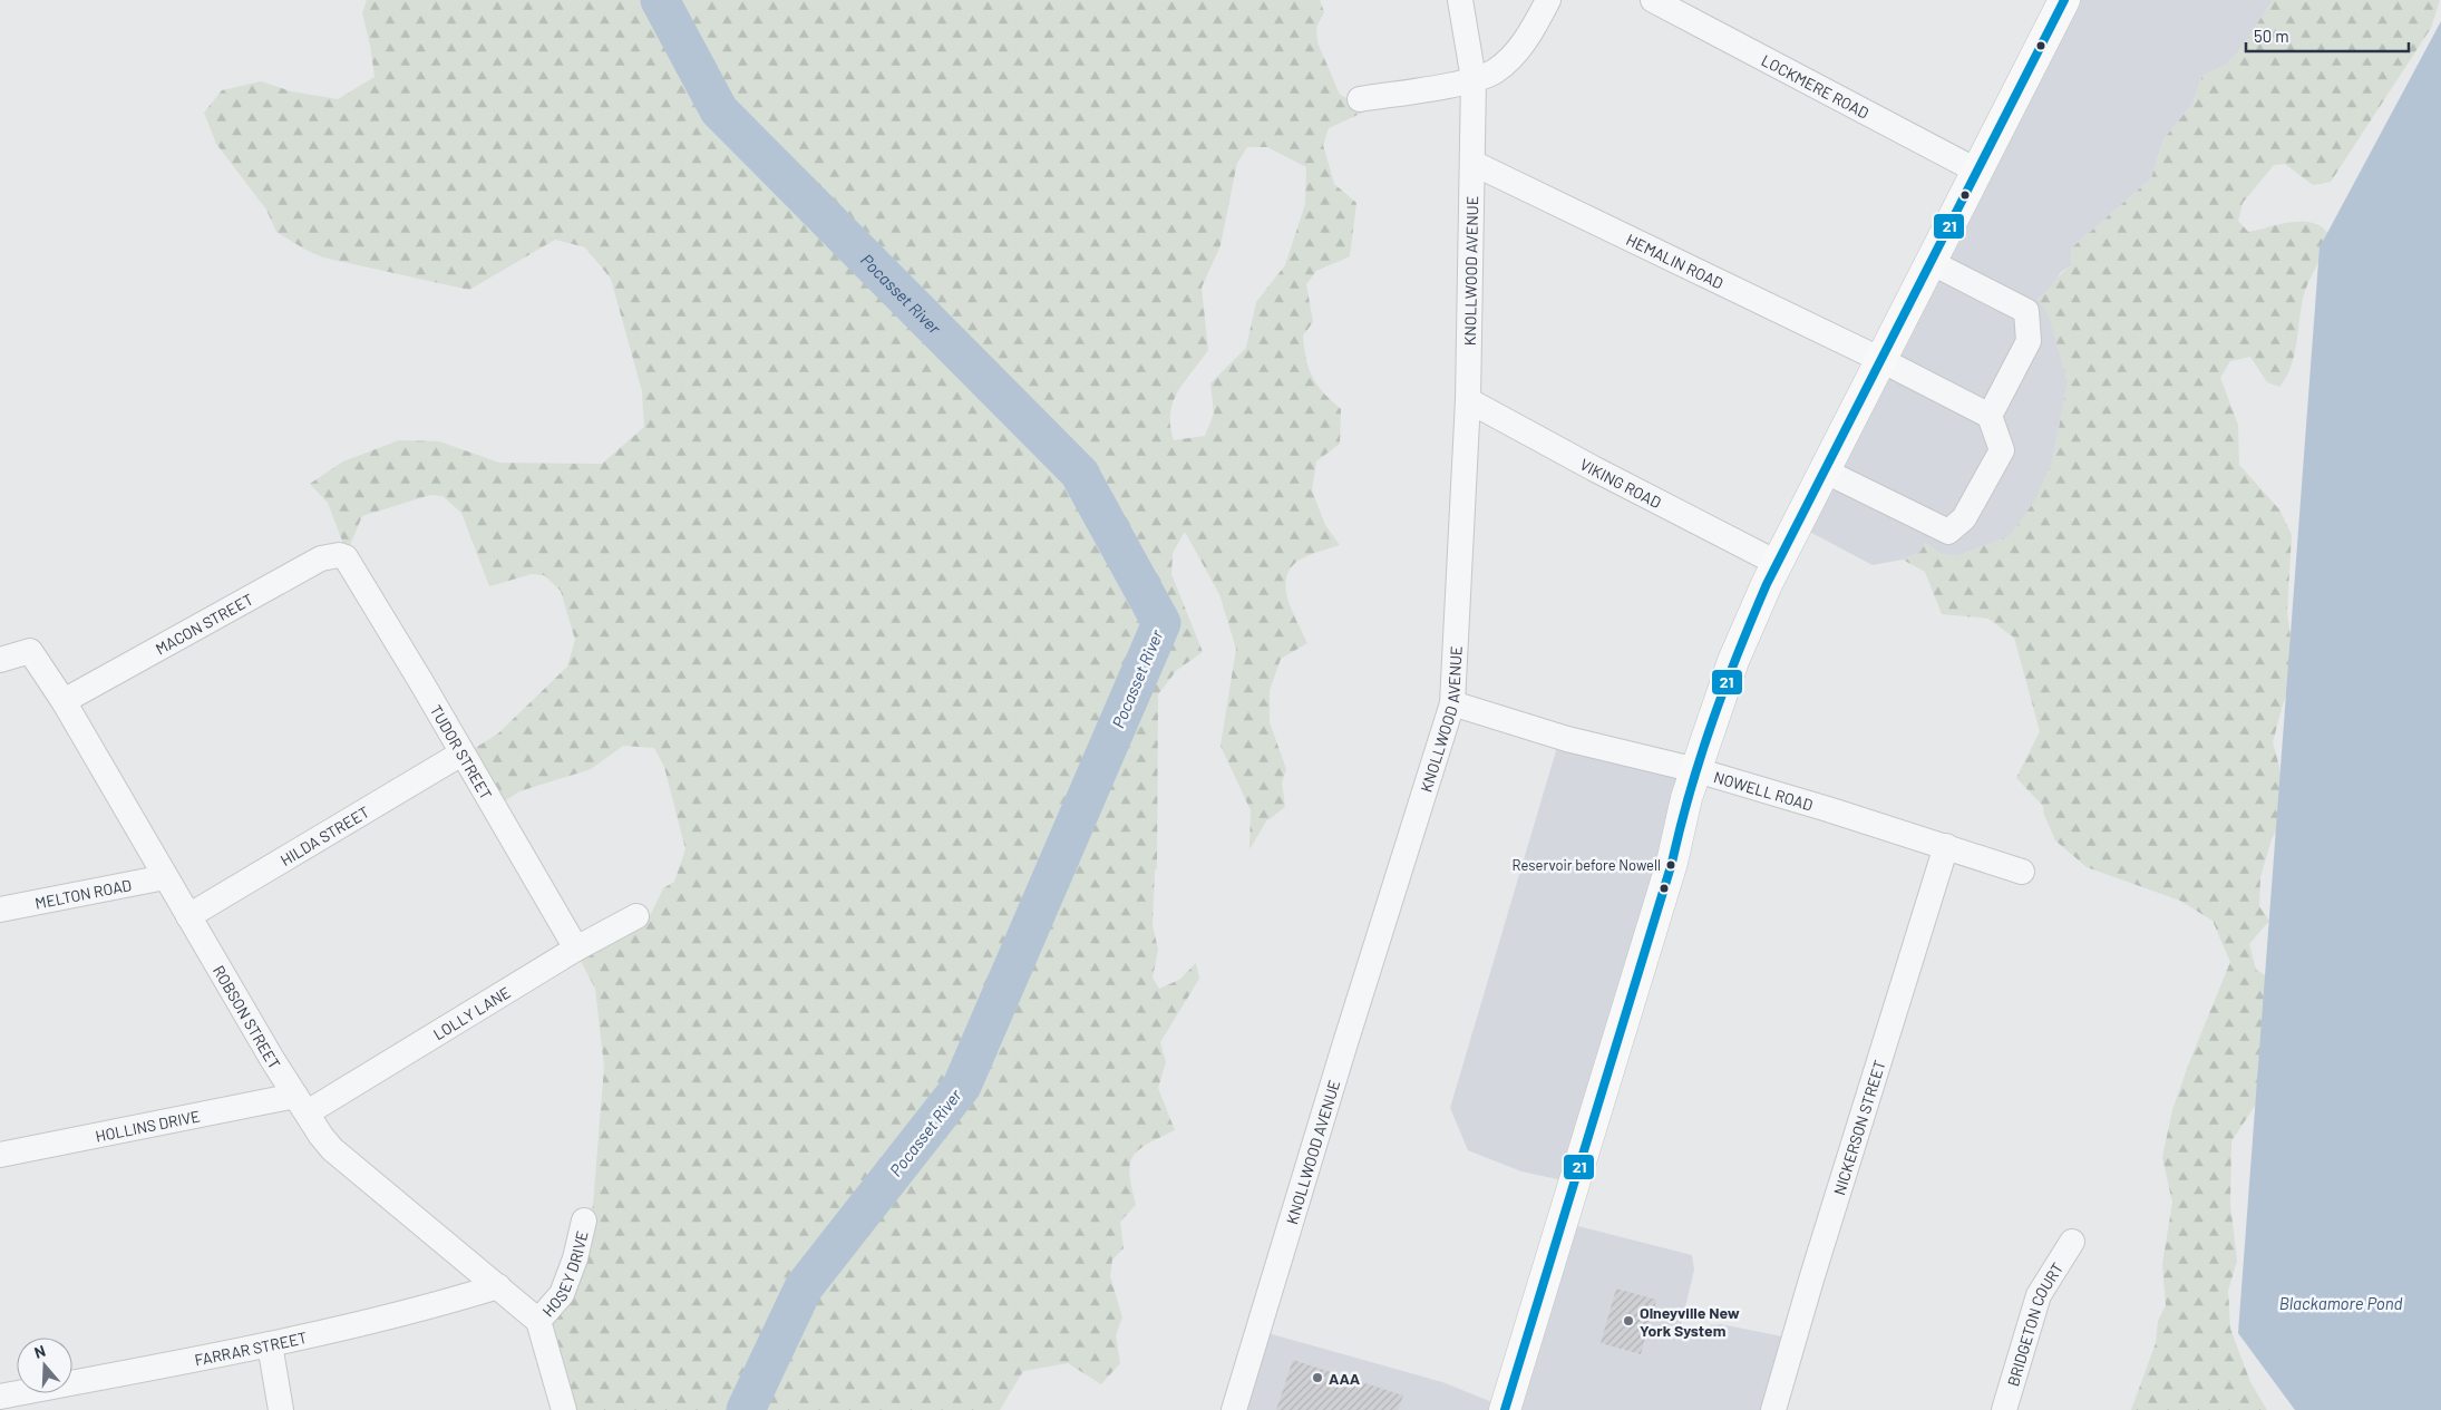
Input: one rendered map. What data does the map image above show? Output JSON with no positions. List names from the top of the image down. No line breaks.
{"streets":{"street":["LOCKMERE ROAD","HEMALIN ROAD","KNOLLWOOD AVENUE","VIKING ROAD","MACON STREET","TUDOR STREET","NOWELL ROAD","HILDA STREET","MELTON ROAD","LOLLY LANE","ROBSON STREET","HOLLINS DRIVE","NICKERSON STREET","HOSEY DRIVE","BRIDGETON COURT","FARRAR STREET"]},"crossings":[["HEMALIN ROAD","KNOLLWOOD AVENUE"],["KNOLLWOOD AVENUE","VIKING ROAD"],["KNOLLWOOD AVENUE","NOWELL ROAD"],["MACON STREET","TUDOR STREET"],["MACON STREET","ROBSON STREET"],["TUDOR STREET","HILDA STREET"],["TUDOR STREET","LOLLY LANE"],["NOWELL ROAD","NICKERSON STREET"],["HILDA STREET","ROBSON STREET"],["MELTON ROAD","ROBSON STREET"],["LOLLY LANE","ROBSON STREET"],["LOLLY LANE","HOLLINS DRIVE"],["ROBSON STREET","HOLLINS DRIVE"],["ROBSON STREET","HOSEY DRIVE"],["ROBSON STREET","FARRAR STREET"]],"water":["Pocasset River","Blackamore Pond"],"places":["Reservoir before Nowell","Olneyville New York System","AAA"],"lines":["transit line 21"],"scale_bar":"50 m","north":"top"}
